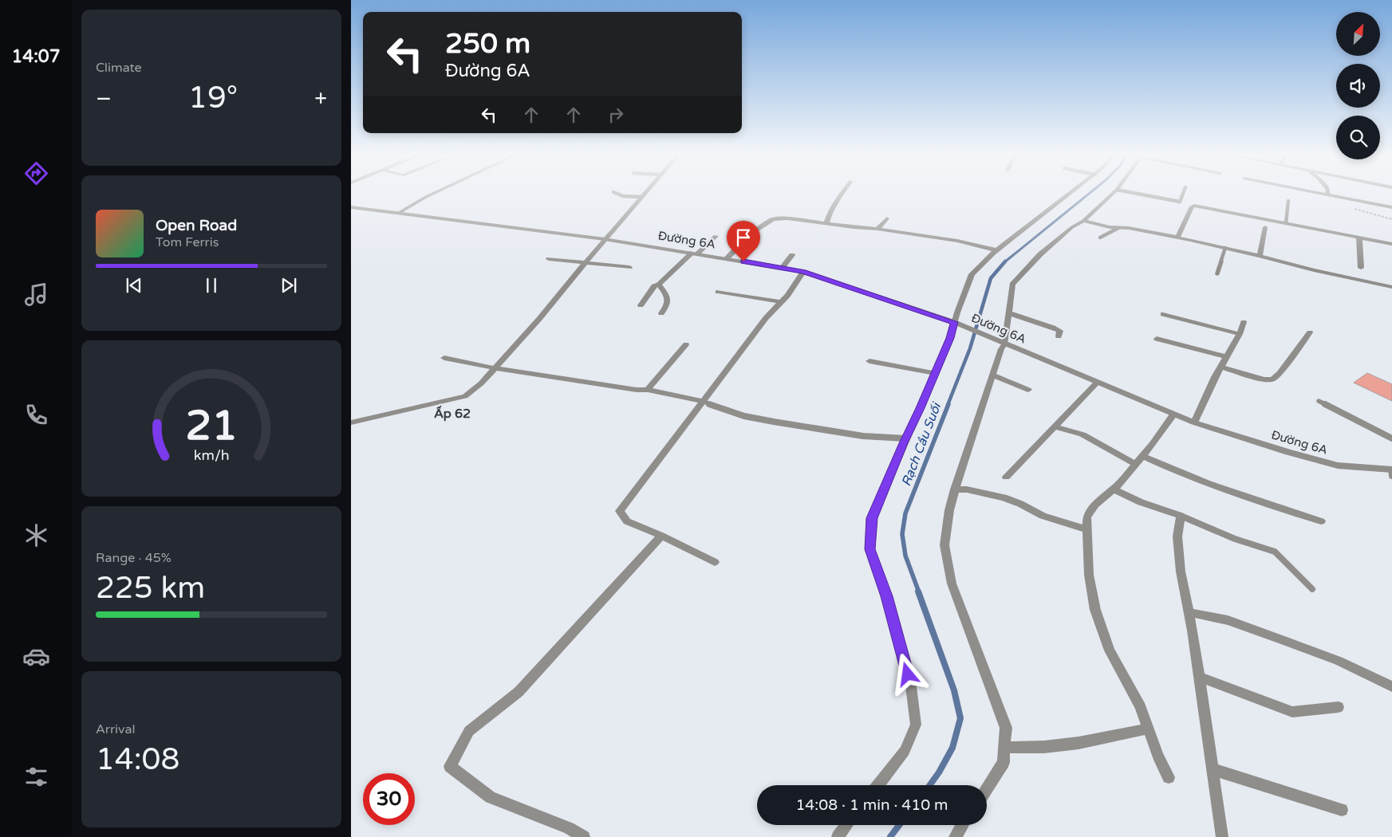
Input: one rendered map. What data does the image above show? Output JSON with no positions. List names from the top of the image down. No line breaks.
{"streets":{"street":["Đường 6A"]},"districts":["Ấp 62"],"water":["Rạch Cầu Suối"],"north":"top right","page":{"tabs":"14:07","tile":["Climate",["Range · 45%","225 km"],["Arrival","14:08"]],"turn":["250 m","Đường 6A"],"heat":["−","19°","+"],"song":["Open Road","Tom Ferris"],"limit":"30","trip":"14:08 · 1 min · 410 m","gauge":["21","km/h"]}}
